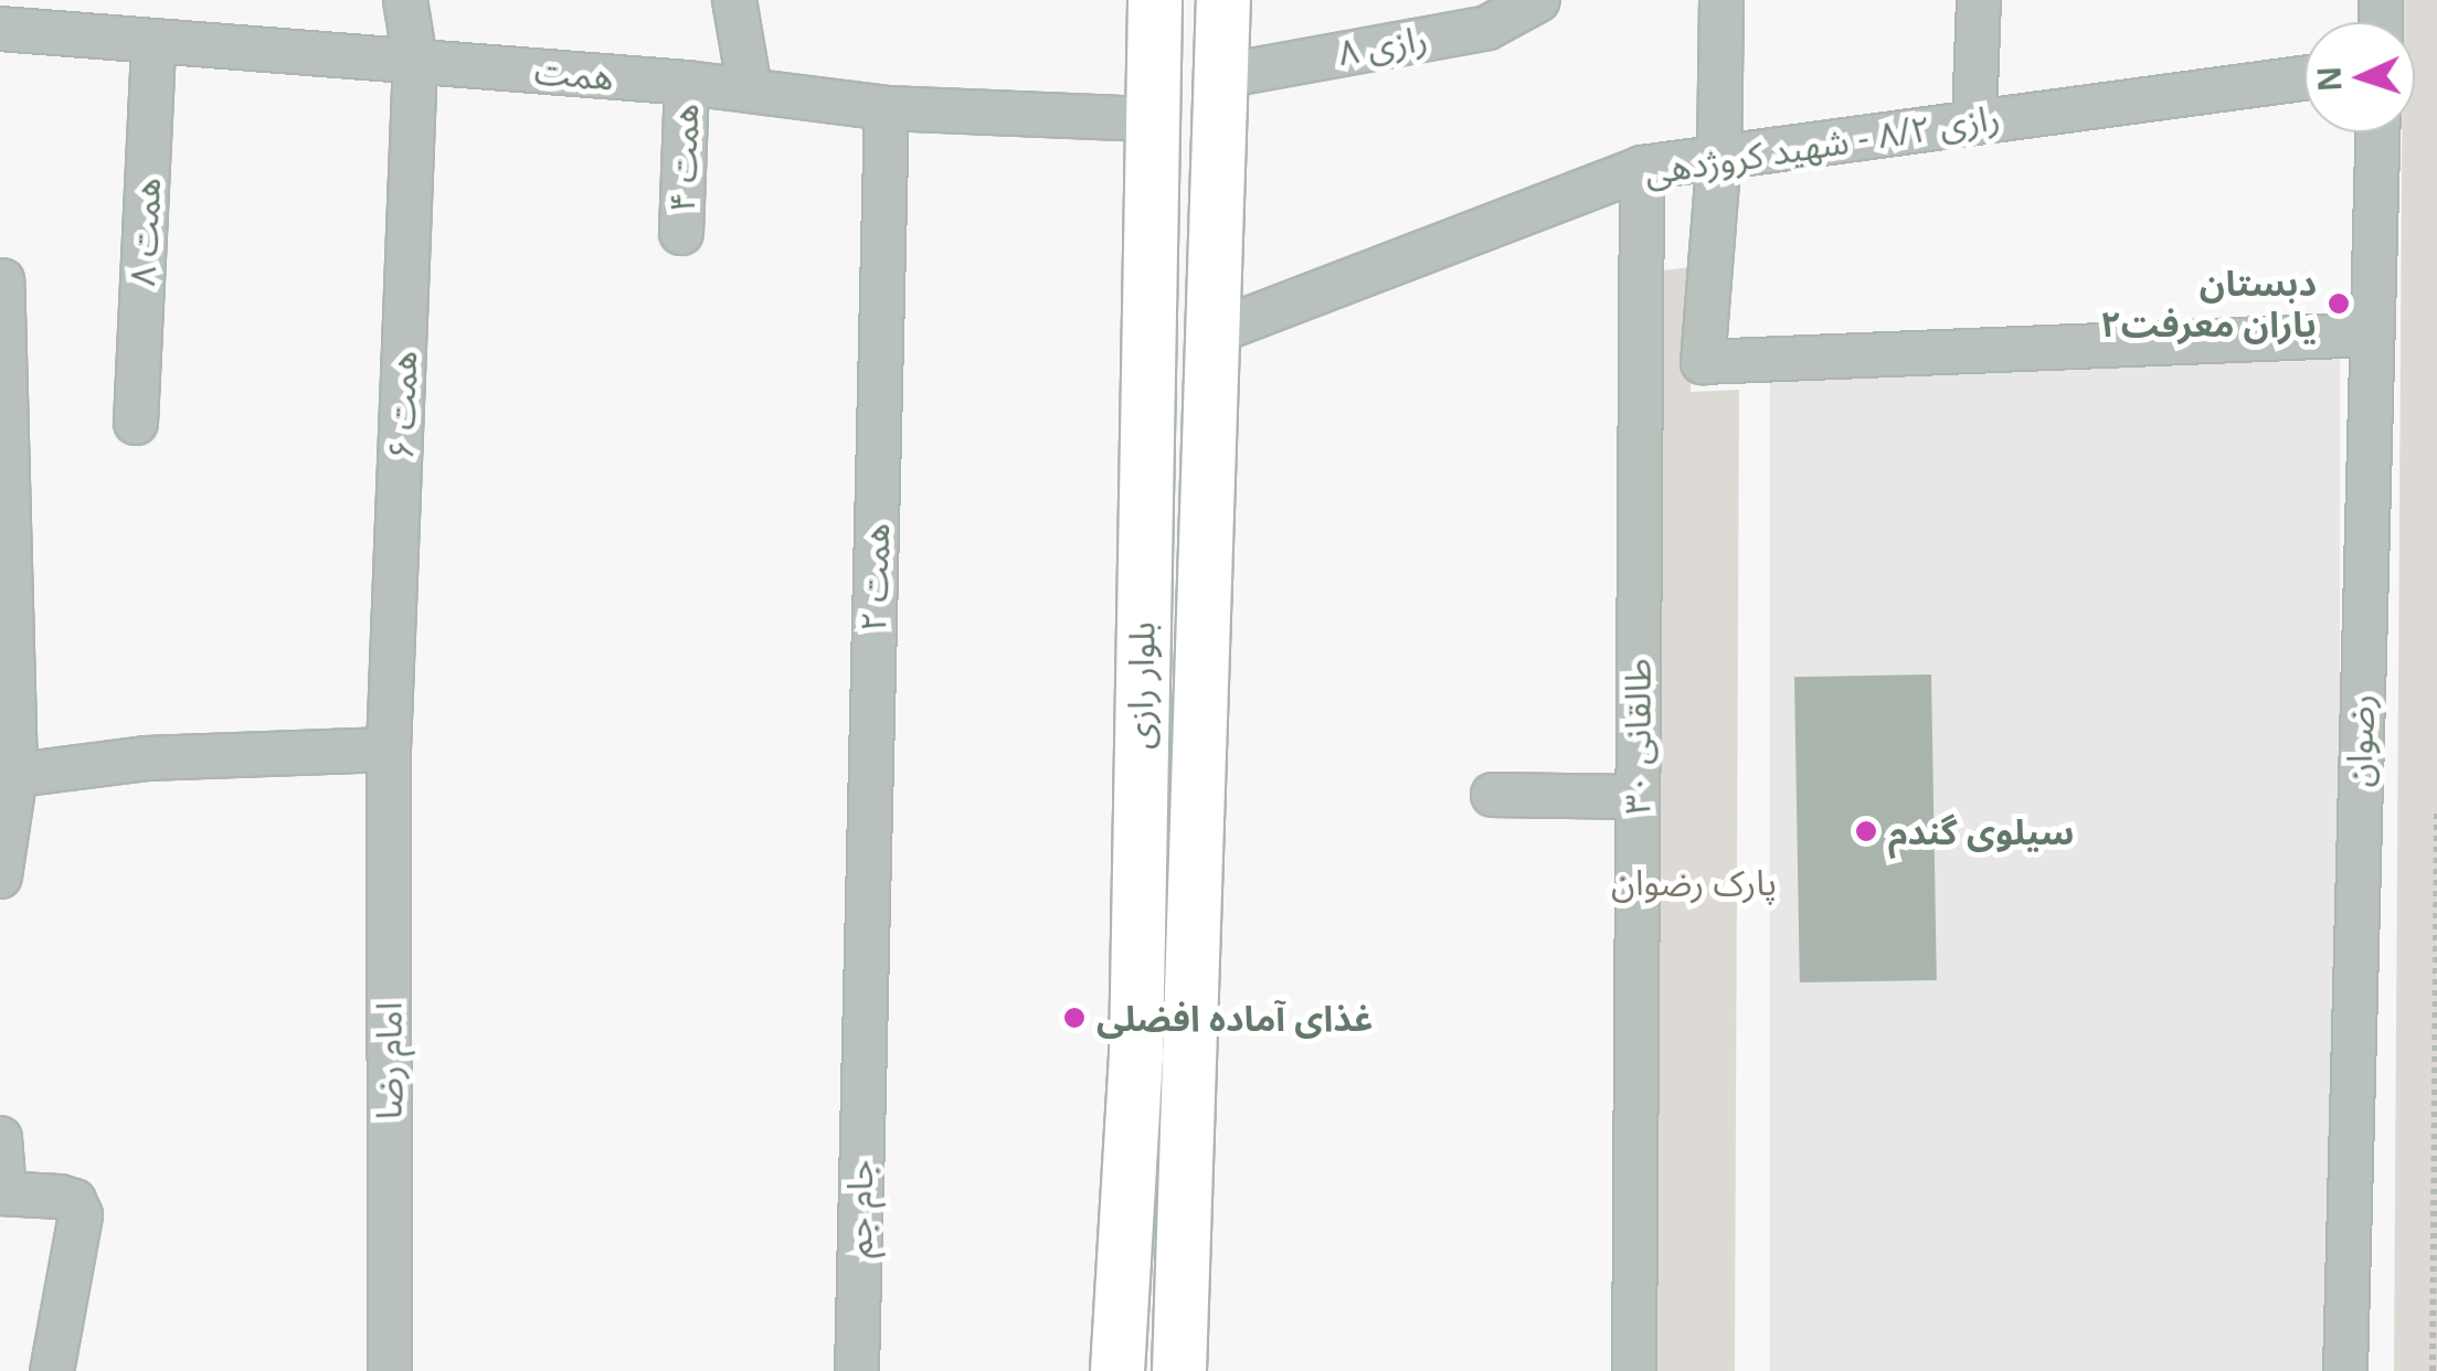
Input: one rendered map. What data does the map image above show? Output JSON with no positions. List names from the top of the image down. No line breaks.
{"streets":{"main road":["بلوار رازی"],"street":["رازی ۸","همت","رازی ۸/۲ - شهید کروژدهی","همت ۴","همت ۸","همت ۶","همت ۲","طالقانی ۳۰","رضوان","امام رضا","جام جم"]},"crossings":[["رازی ۸","بلوار رازی"],["همت","همت ۴"],["همت","همت ۸"],["همت","همت ۶"],["همت","همت ۲"],["همت","بلوار رازی"],["رازی ۸/۲ - شهید کروژدهی","بلوار رازی"],["رازی ۸/۲ - شهید کروژدهی","طالقانی ۳۰"],["همت ۶","امام رضا"],["همت ۲","جام جم"]],"parks":["پارک رضوان"],"places":["دبستان یاران معرفت۲","سیلوی گندم","غذای آماده افضلی"],"north":"left"}
